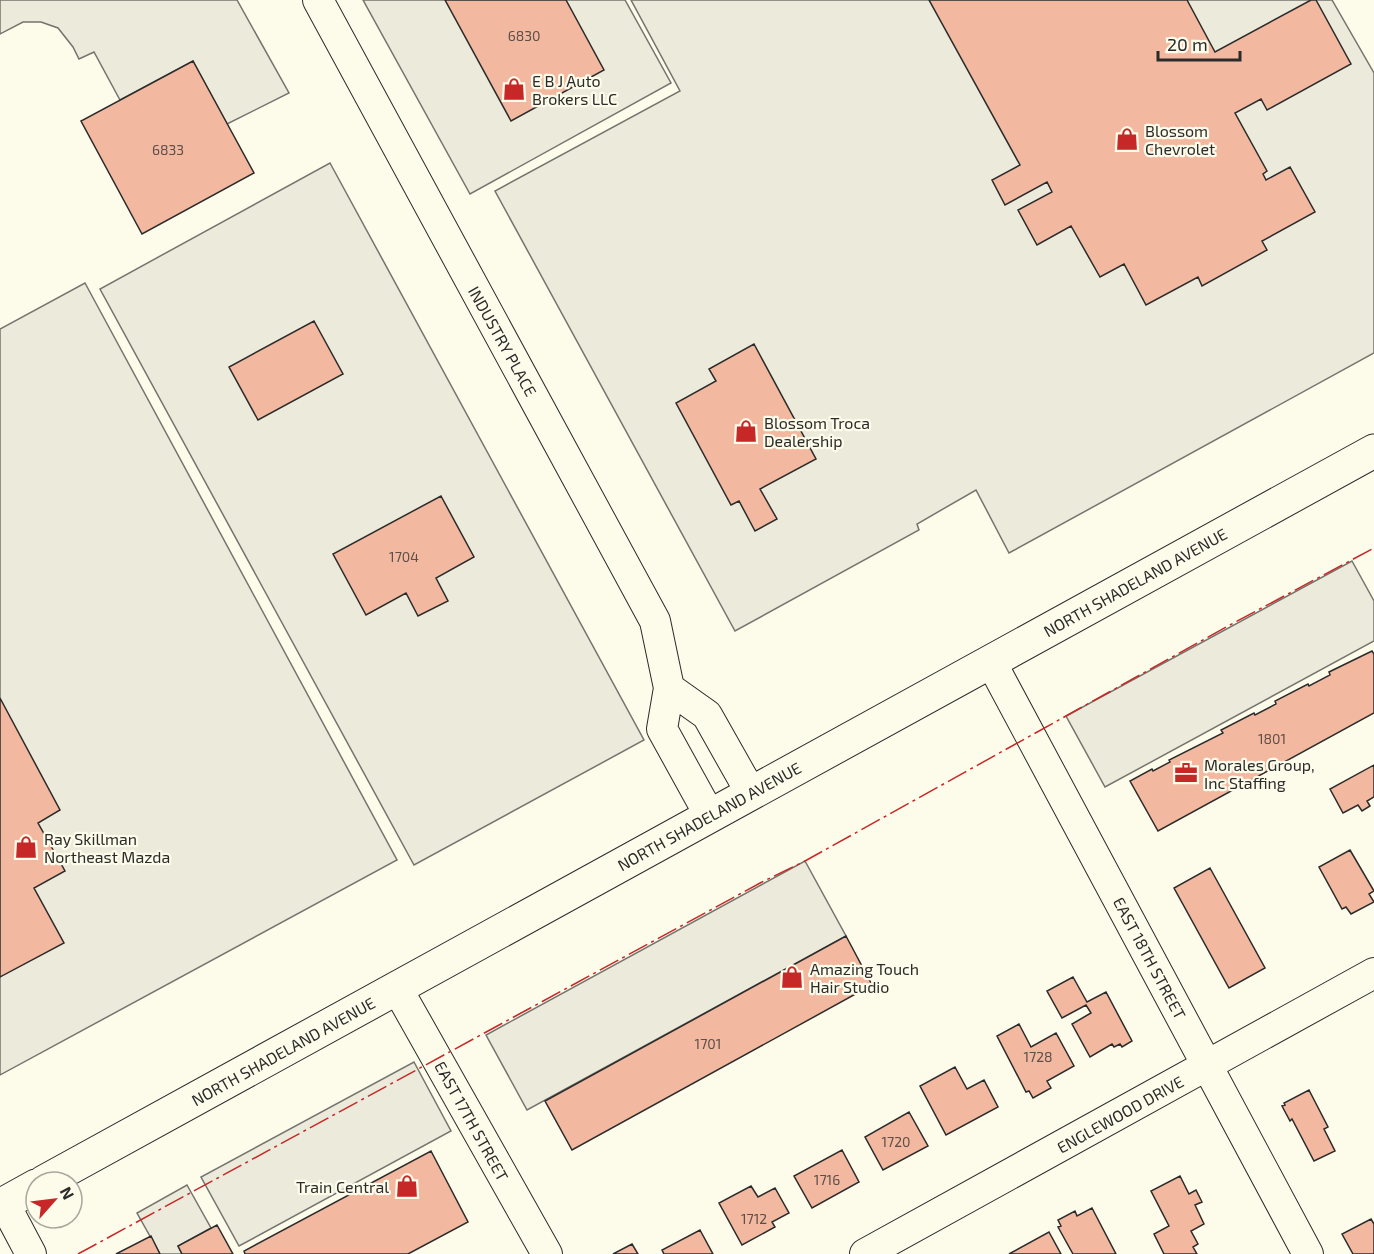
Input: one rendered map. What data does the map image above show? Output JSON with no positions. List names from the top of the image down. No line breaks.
{"streets":{"main road":["NORTH SHADELAND AVENUE"],"street":["INDUSTRY PLACE","EAST 18TH STREET","ENGLEWOOD DRIVE","EAST 17TH STREET"]},"crossings":[["INDUSTRY PLACE","NORTH SHADELAND AVENUE"],["NORTH SHADELAND AVENUE","EAST 18TH STREET"],["NORTH SHADELAND AVENUE","EAST 17TH STREET"],["EAST 18TH STREET","ENGLEWOOD DRIVE"]],"places":{"shop":["E B J Auto Brokers LLC","Blossom Chevrolet","Blossom Troca Dealership","Ray Skillman Northeast Mazda","Amazing Touch Hair Studio","Train Central"],"office":["Morales Group, Inc Staffing"]},"house_numbers":["6830","6833","1704","1801","1701","1728","1720","1716","1712"],"scale_bar":"20 m","north":"top right"}
